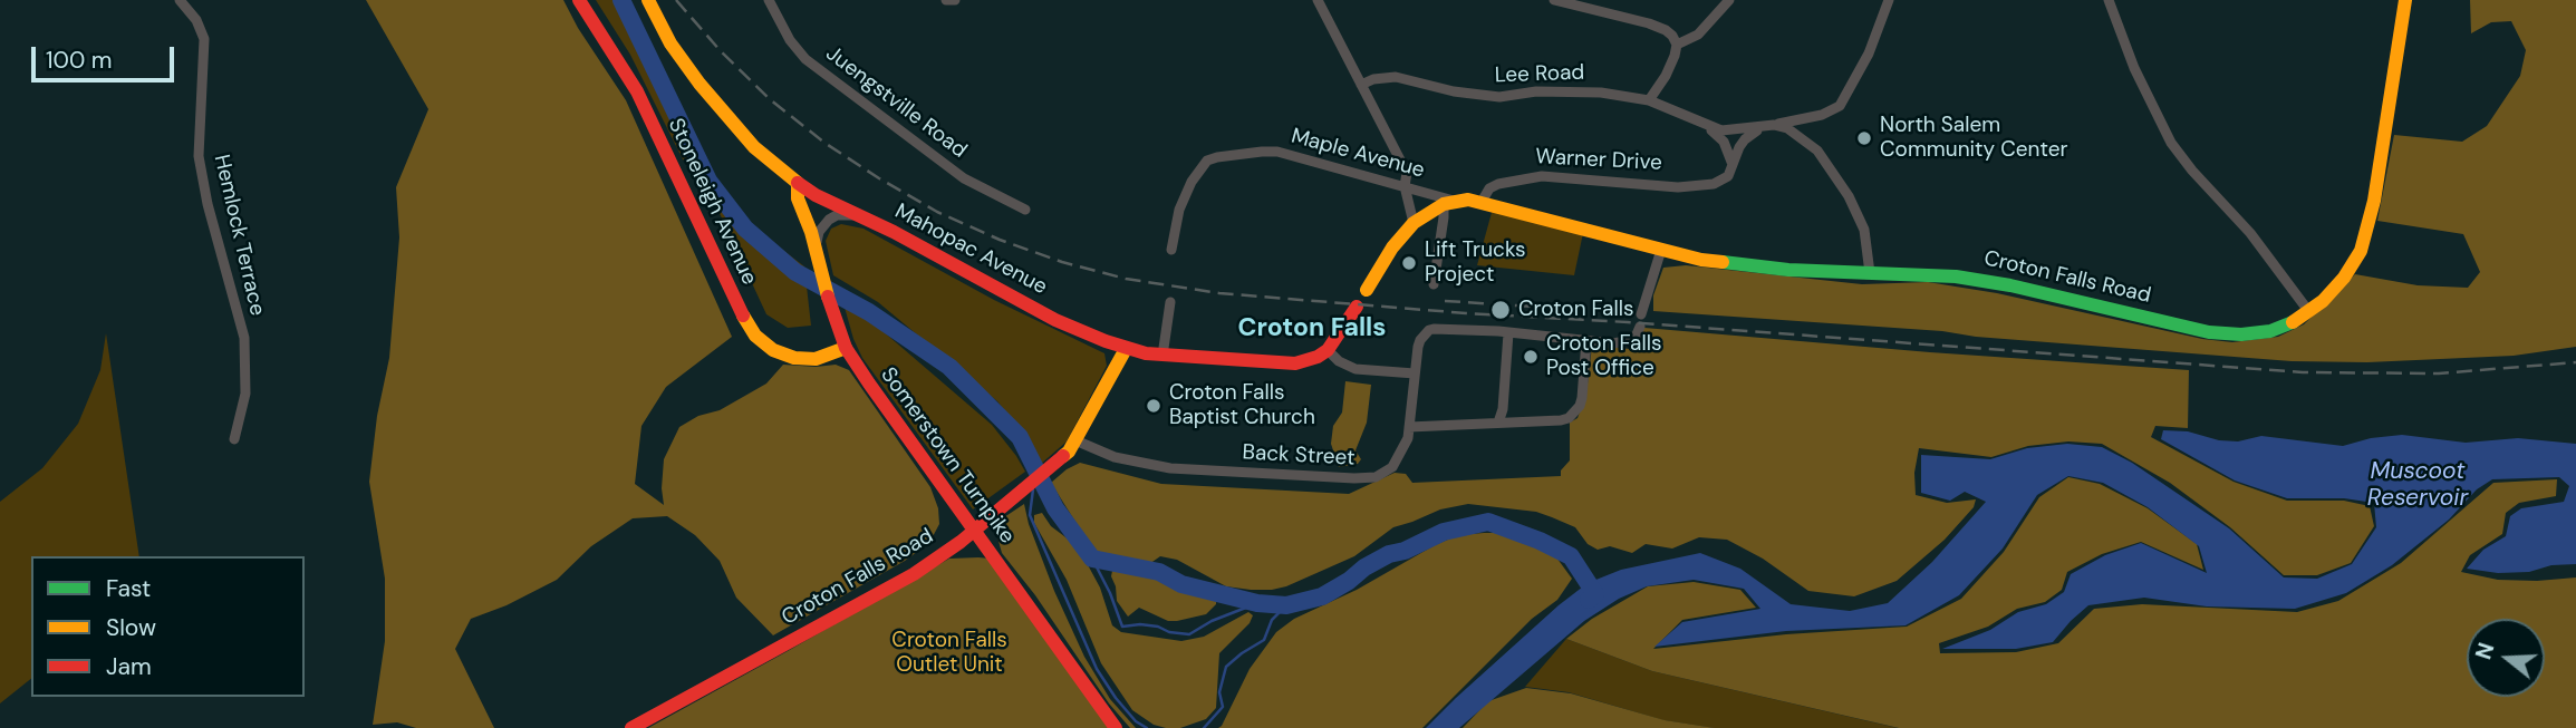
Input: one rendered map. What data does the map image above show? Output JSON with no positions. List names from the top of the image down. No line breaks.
{"streets":{"main road":["Stoneleigh Avenue","Mahopac Avenue","Croton Falls Road","Somerstown Turnpike"],"street":["Lee Road","Juengstville Road","Maple Avenue","Warner Drive","Hemlock Terrace","Back Street"]},"crossings":[["Warner Drive","Croton Falls Road"],["Stoneleigh Avenue","Somerstown Turnpike"],["Mahopac Avenue","Croton Falls Road"],["Mahopac Avenue","Somerstown Turnpike"],["Croton Falls Road","Somerstown Turnpike"],["Croton Falls Road","Back Street"]],"districts":["Croton Falls"],"water":["Muscoot Reservoir"],"parks":["Croton Falls Outlet Unit"],"places":["North Salem Community Center","Lift Trucks Project","Croton Falls","Croton Falls Post Office","Croton Falls Baptist Church"],"legend":["Fast","Slow","Jam"],"scale_bar":"100 m","north":"left"}
